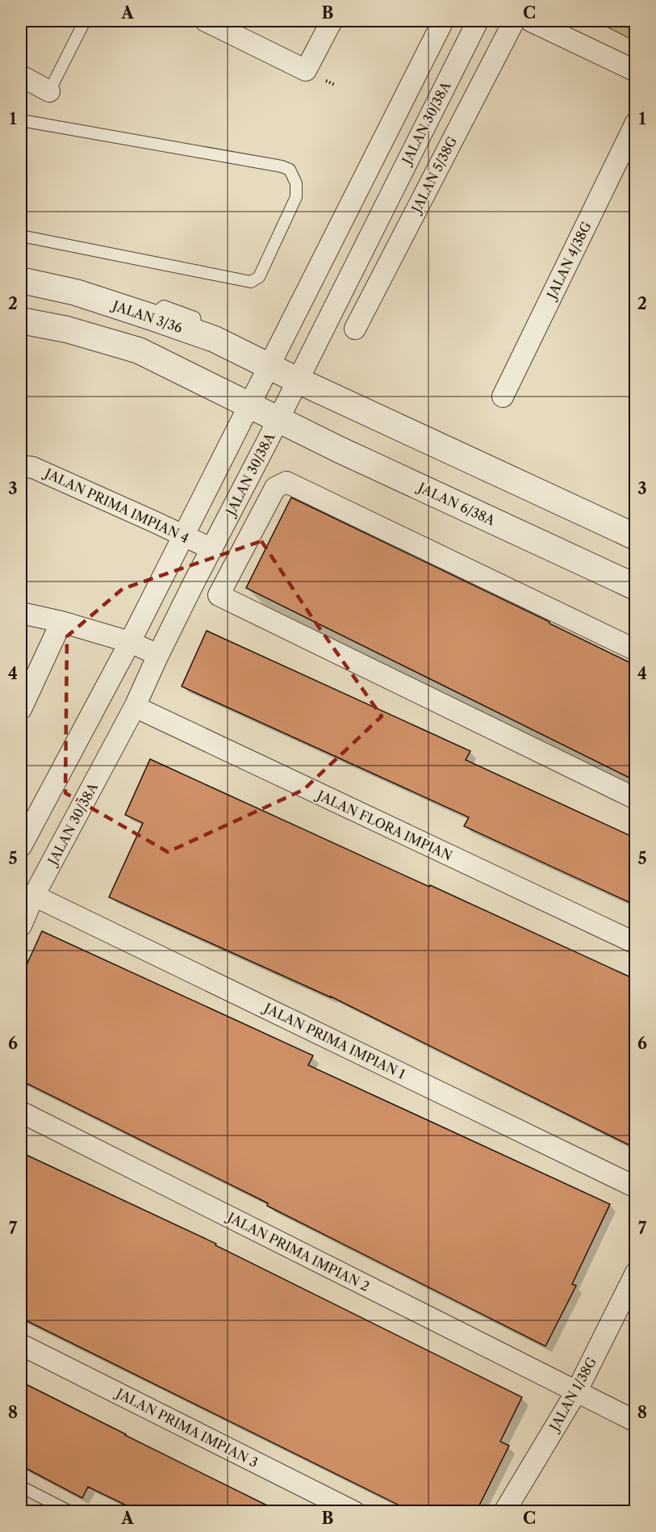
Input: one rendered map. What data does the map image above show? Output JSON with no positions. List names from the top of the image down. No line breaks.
{"streets":{"street":["JALAN 30/38A","JALAN 5/38G","JALAN 4/38G","JALAN 3/36","JALAN 6/38A","JALAN PRIMA IMPIAN 4","JALAN FLORA IMPIAN","JALAN PRIMA IMPIAN 1","JALAN PRIMA IMPIAN 2","JALAN 1/38G","JALAN PRIMA IMPIAN 3"]},"crossings":[["JALAN 30/38A","JALAN 3/36"],["JALAN 30/38A","JALAN 6/38A"],["JALAN 30/38A","JALAN PRIMA IMPIAN 4"],["JALAN 30/38A","JALAN FLORA IMPIAN"],["JALAN 30/38A","JALAN PRIMA IMPIAN 1"],["JALAN PRIMA IMPIAN 2","JALAN 1/38G"]],"grid":{"columns":["A","B","C"],"rows":["1","2","3","4","5","6","7","8"]}}
